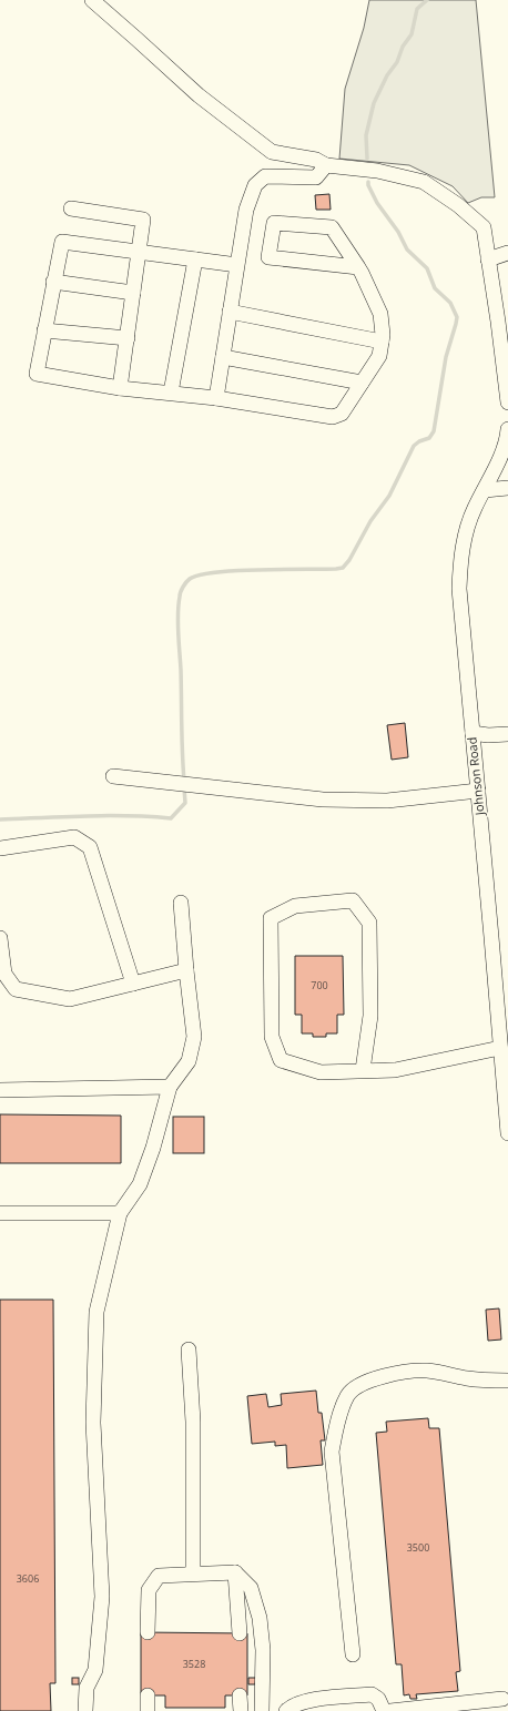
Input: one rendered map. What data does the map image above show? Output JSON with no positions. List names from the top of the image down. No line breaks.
{"streets":{"street":["Johnson Road"]},"house_numbers":["700","3500","3606","3528"]}
